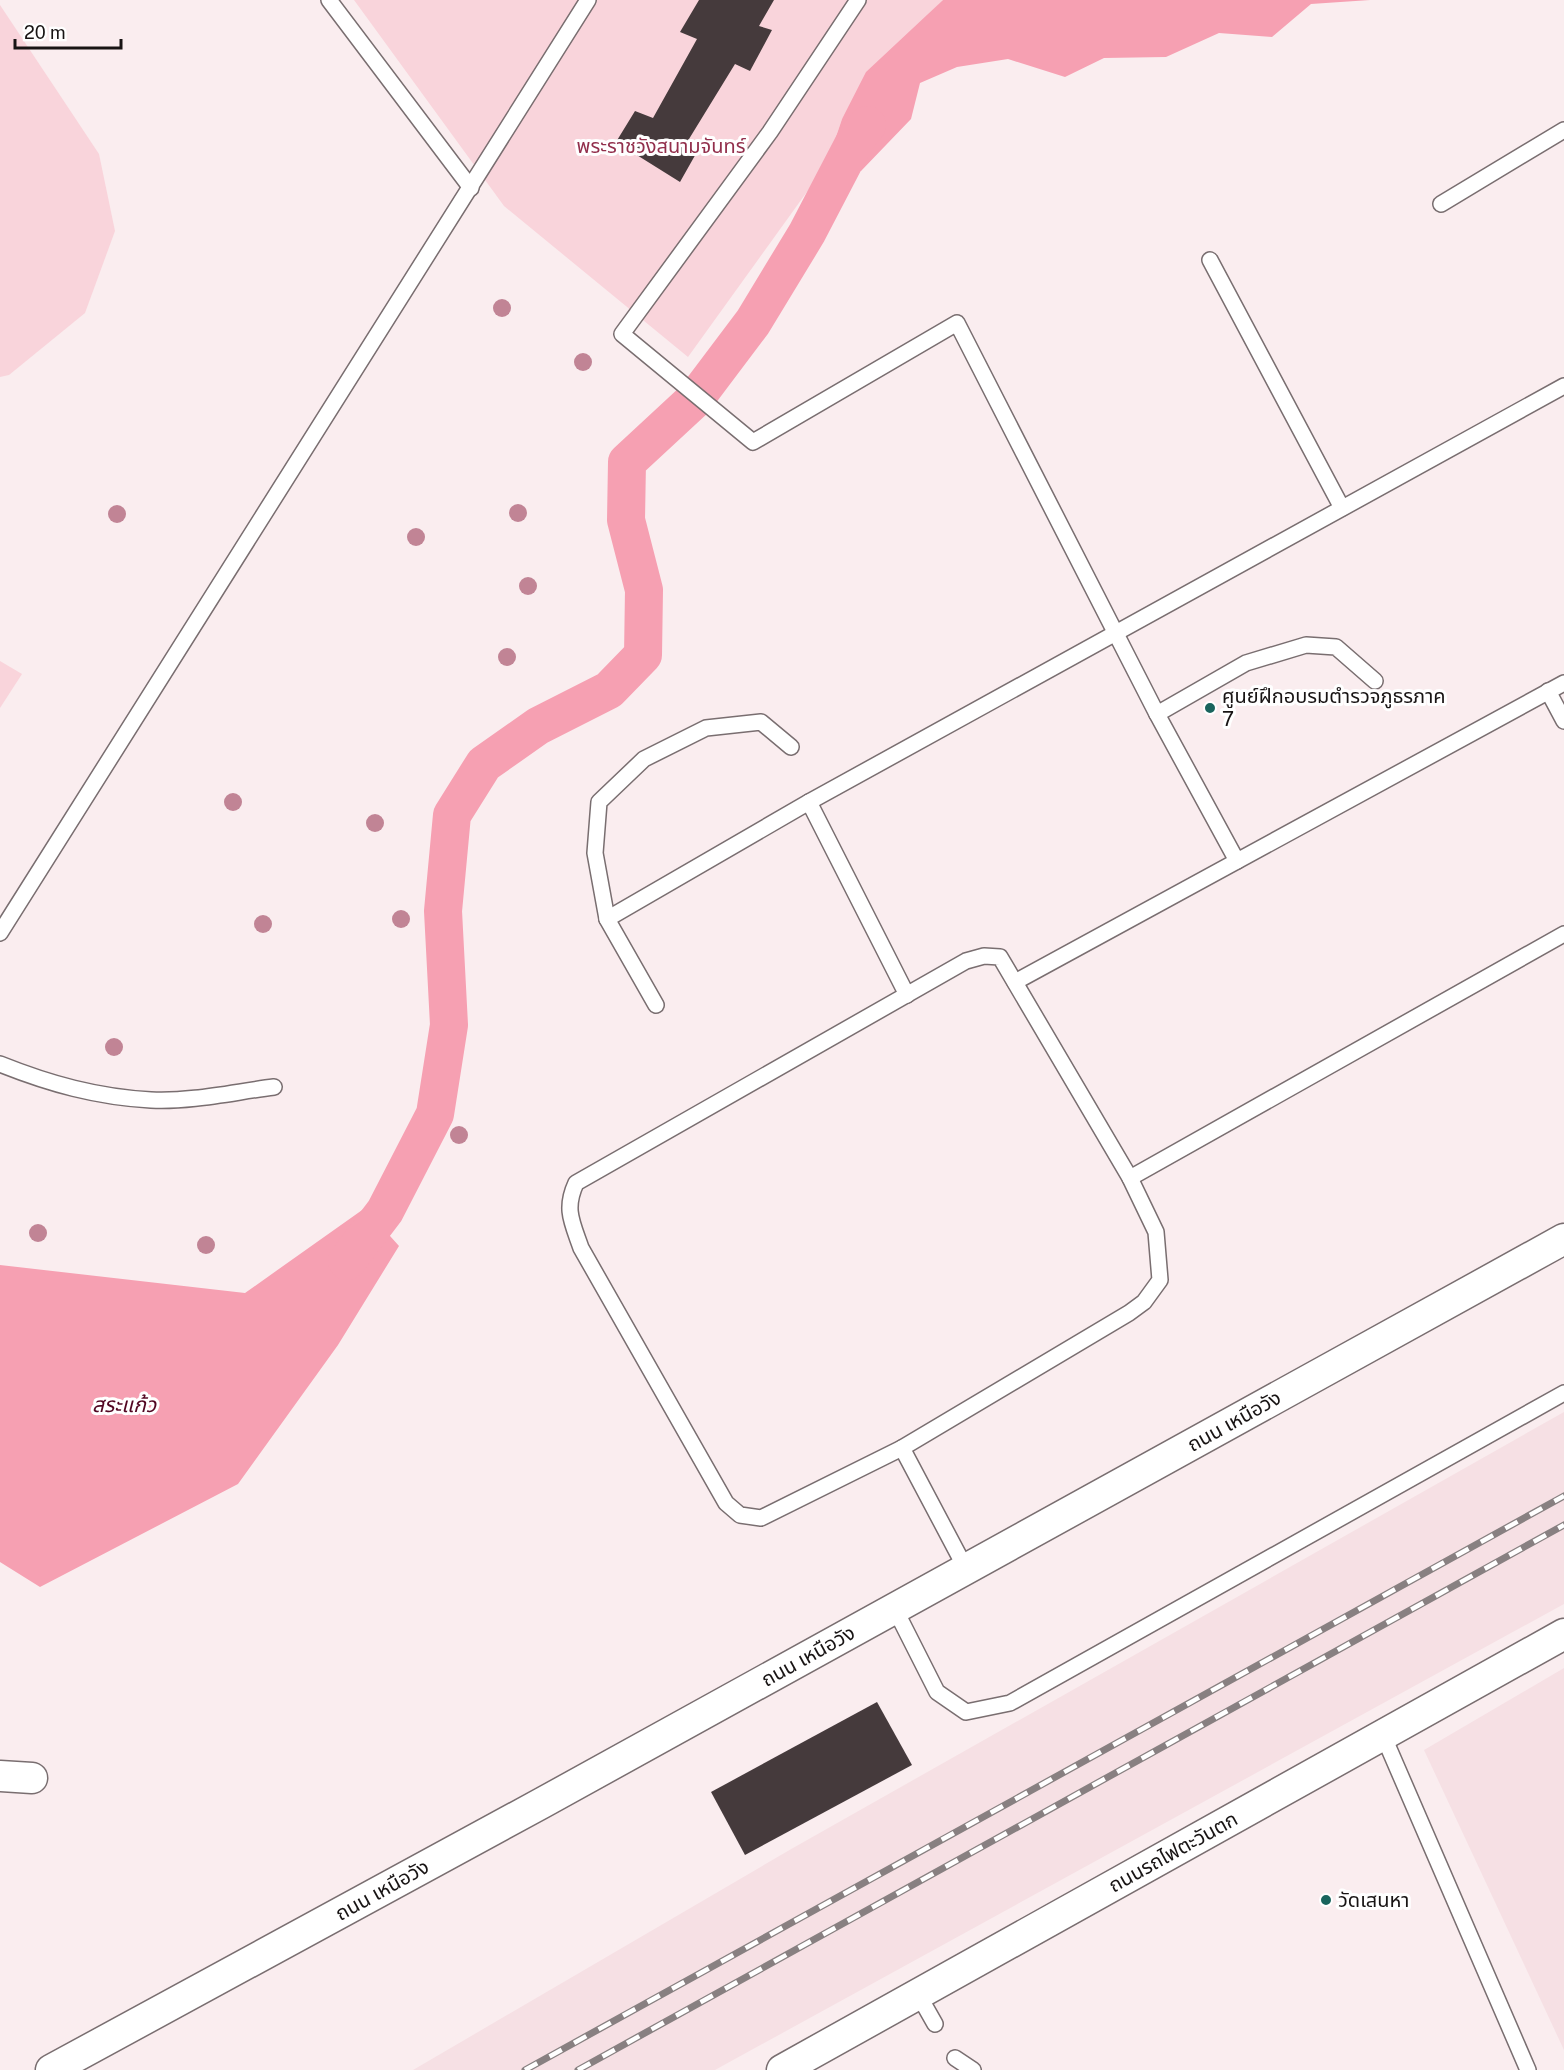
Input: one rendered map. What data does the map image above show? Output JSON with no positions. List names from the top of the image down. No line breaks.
{"streets":{"street":["ถนน เหนือวัง","ถนนรถไฟตะวันตก"]},"water":["สระแก้ว"],"parks":["พระราชวังสนามจันทร์"],"places":["ศูนย์ฝึกอบรมตำรวจภูธรภาค 7","วัดเสนหา"],"scale_bar":"20 m"}
